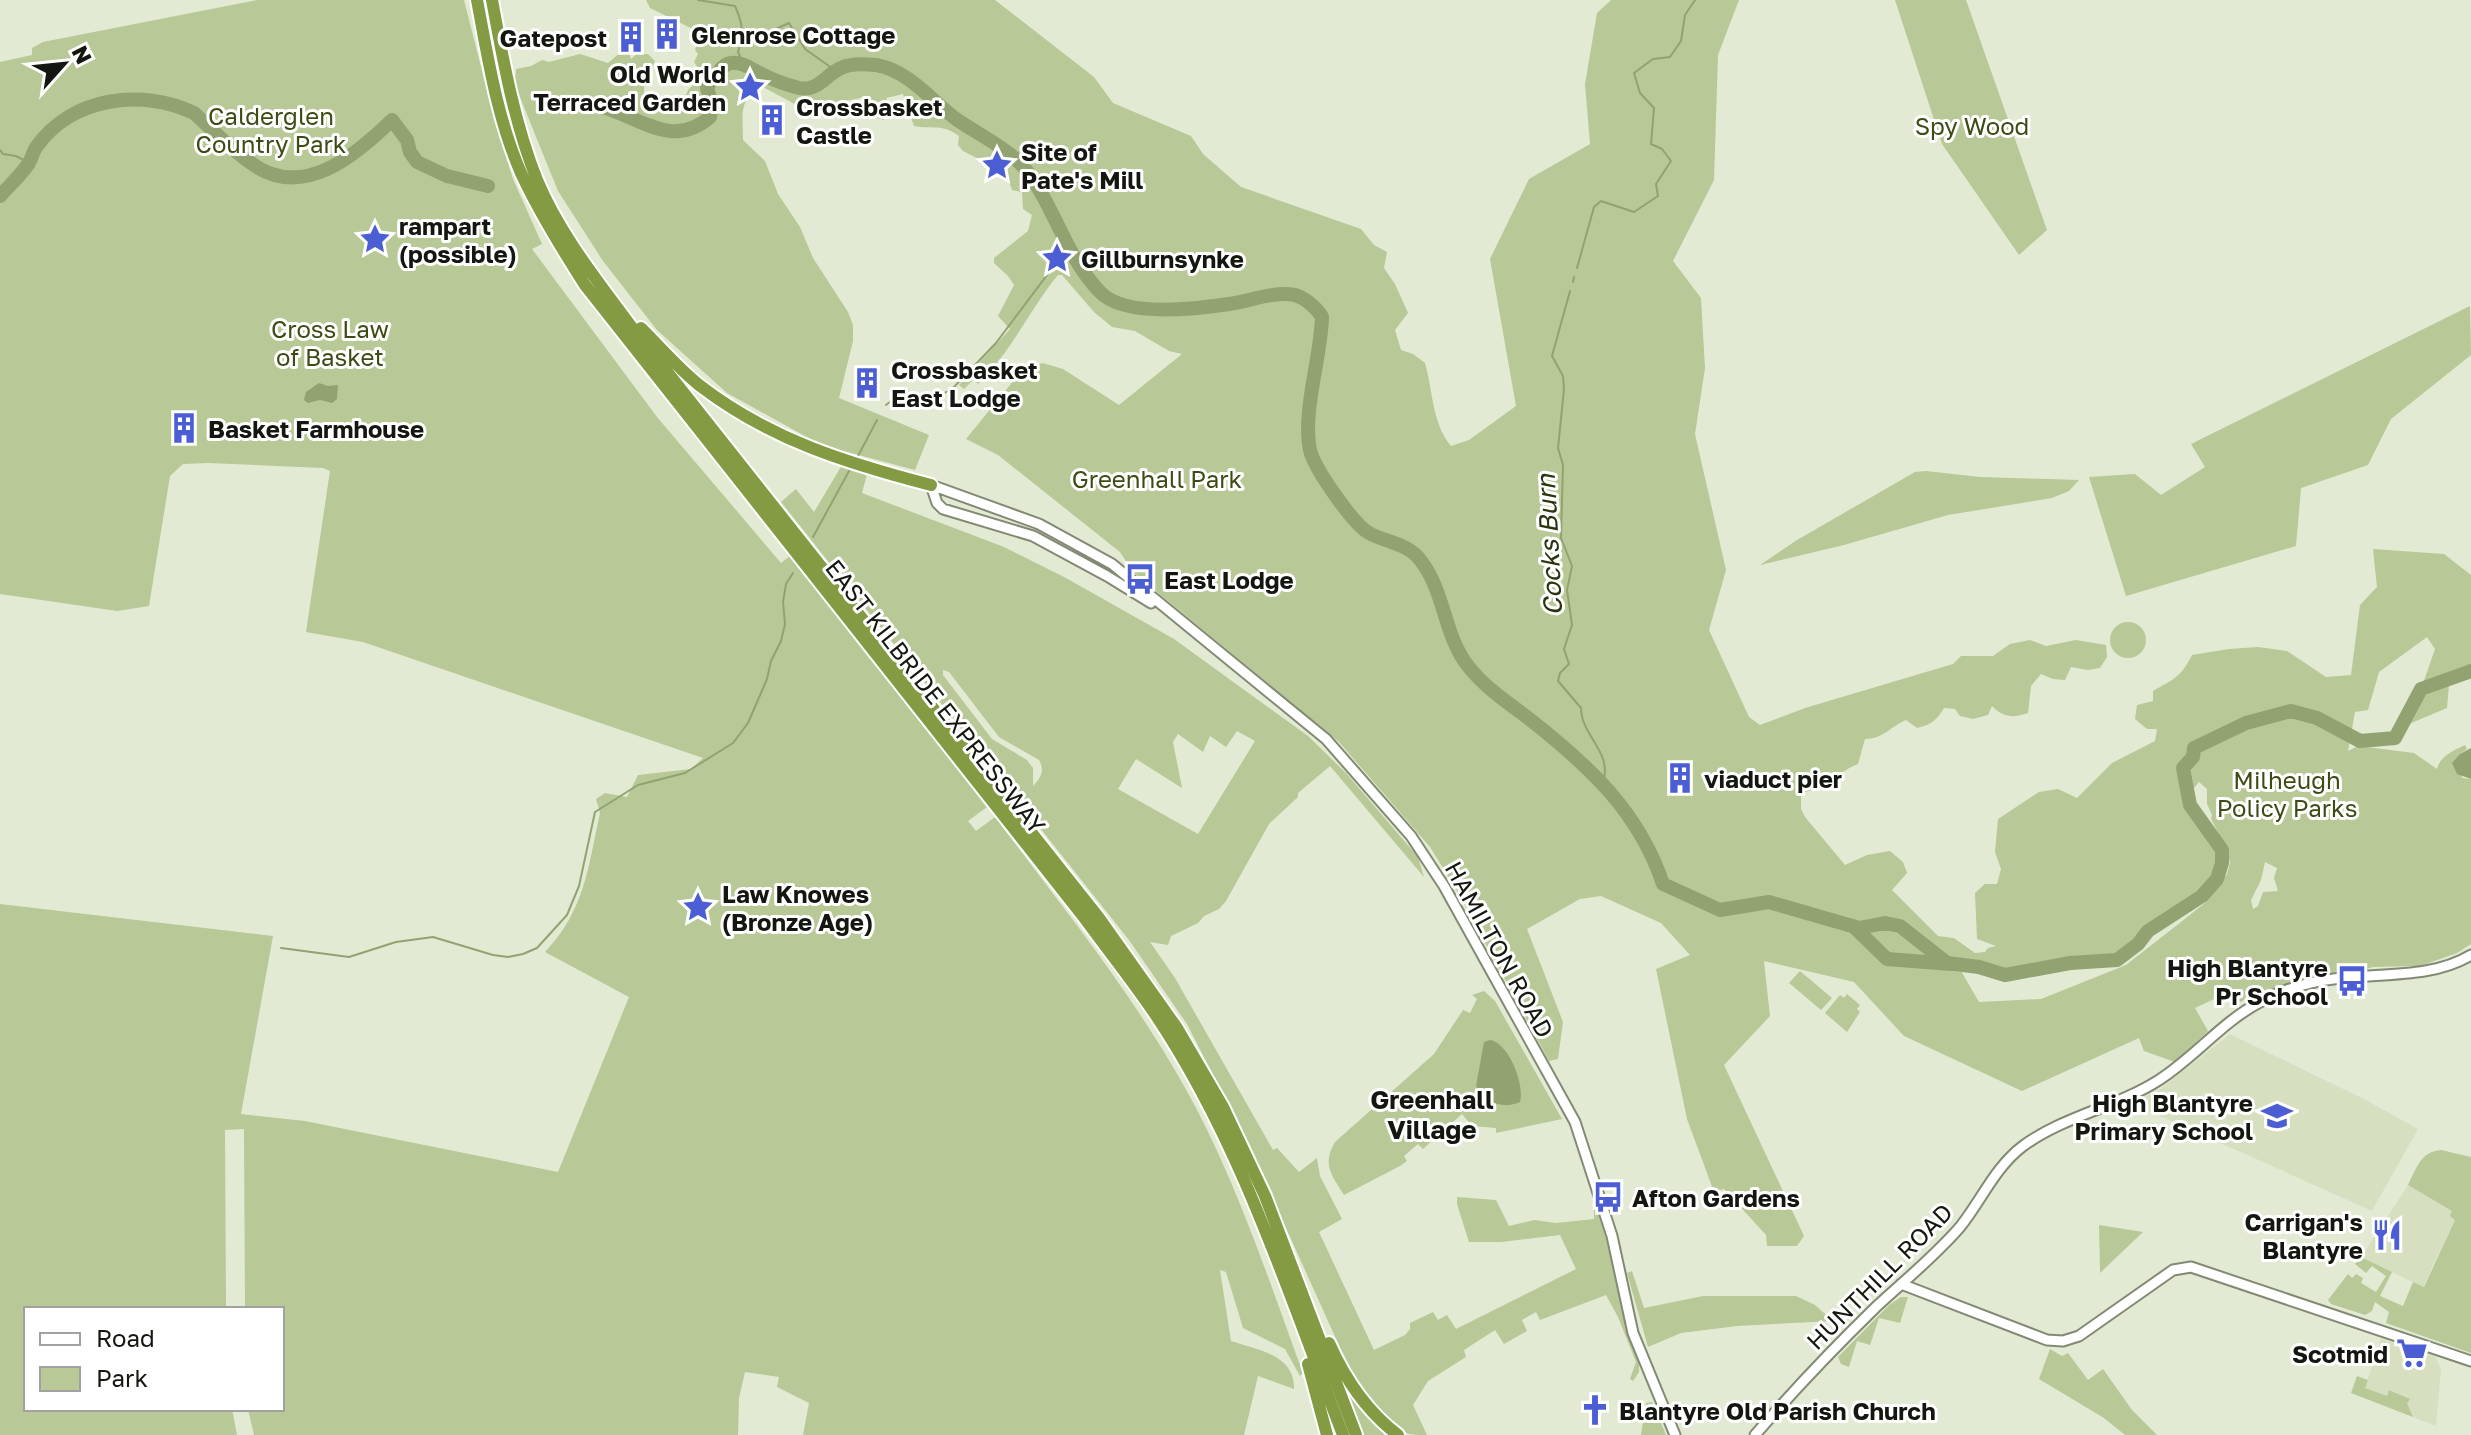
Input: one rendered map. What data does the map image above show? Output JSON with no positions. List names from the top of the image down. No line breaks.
{"streets":{"highway":["EAST KILBRIDE EXPRESSWAY"],"main road":["HAMILTON ROAD","HUNTHILL ROAD"]},"districts":["Greenhall Village"],"water":["Cocks Burn"],"parks":["Calderglen Country Park","Spy Wood","Cross Law of Basket","Greenhall Park","Milheugh Policy Parks"],"places":{"building":["Glenrose Cottage","Gatepost","Crossbasket Castle","Crossbasket East Lodge","Basket Farmhouse","viaduct pier"],"place":["Old World Terraced Garden","Site of Pate's Mill","rampart (possible)","Gillburnsynke","Law Knowes (Bronze Age)"],"bus stop":["East Lodge","High Blantyre Pr School","Afton Gardens"],"school or university":["High Blantyre Primary School"],"restaurant":["Carrigan's Blantyre"],"supermarket":["Scotmid"],"church":["Blantyre Old Parish Church"]},"legend":["Road","Park"],"north":"top right"}
